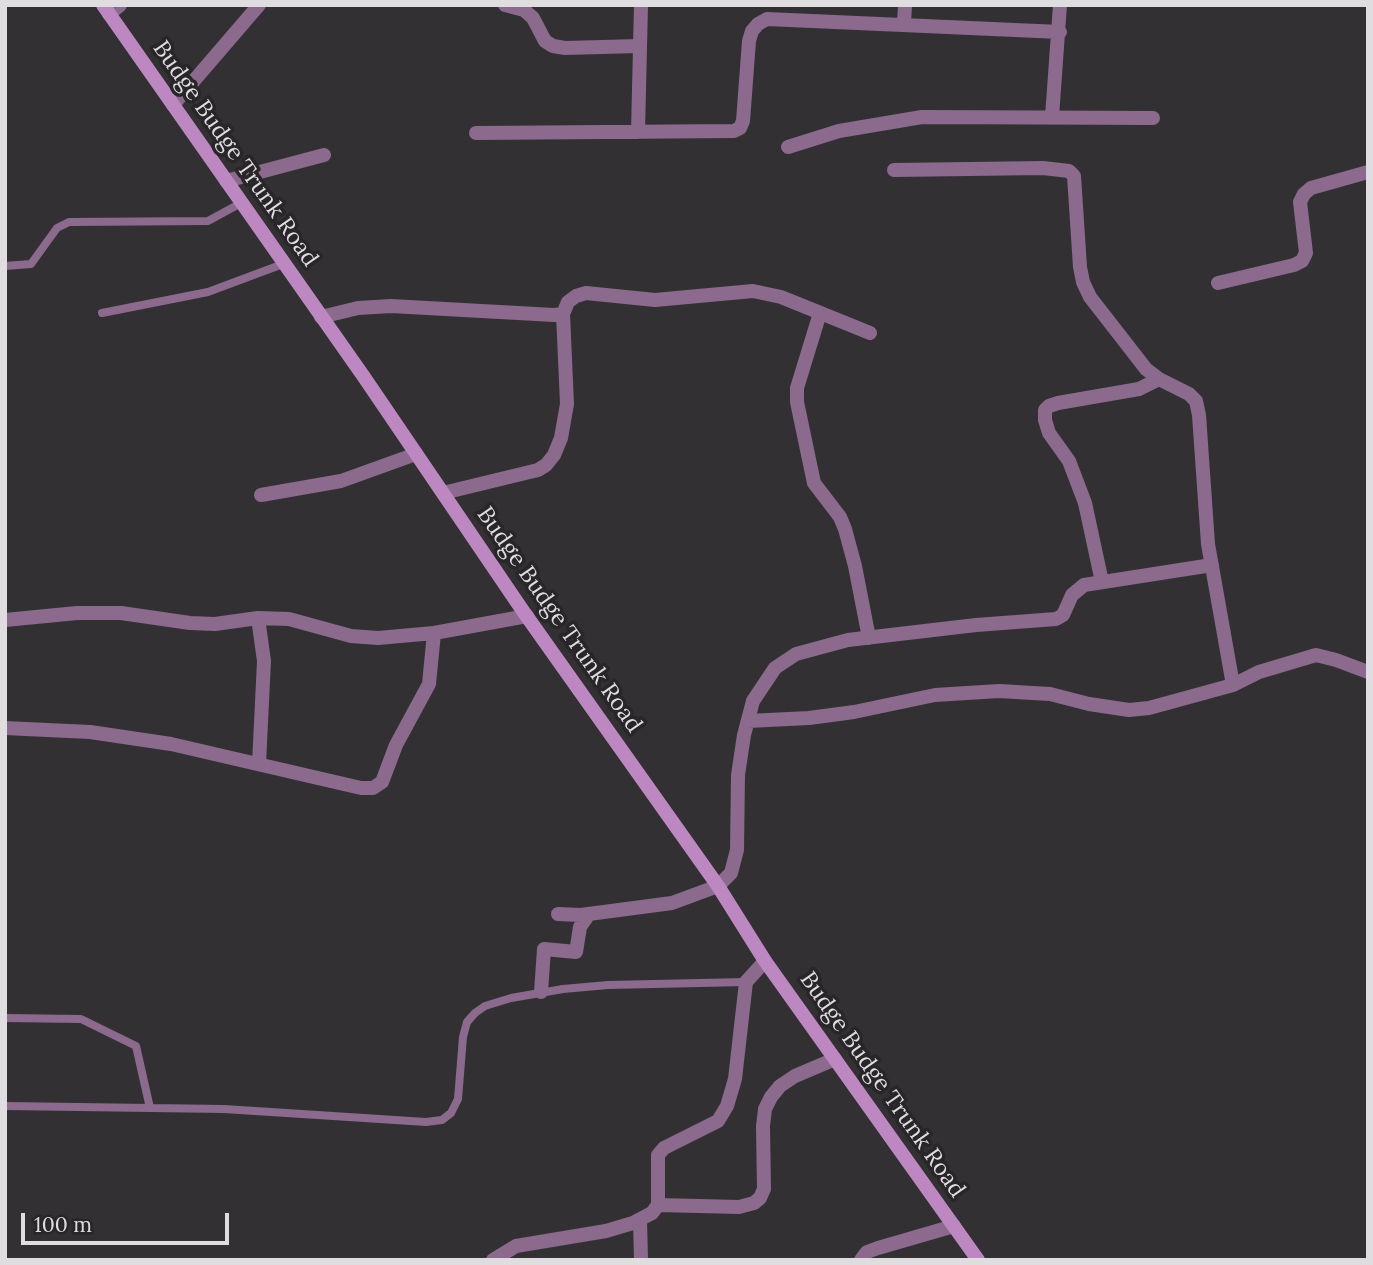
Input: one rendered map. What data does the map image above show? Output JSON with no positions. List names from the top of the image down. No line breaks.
{"streets":{"main road":["Budge Budge Trunk Road"]},"scale_bar":"100 m"}
